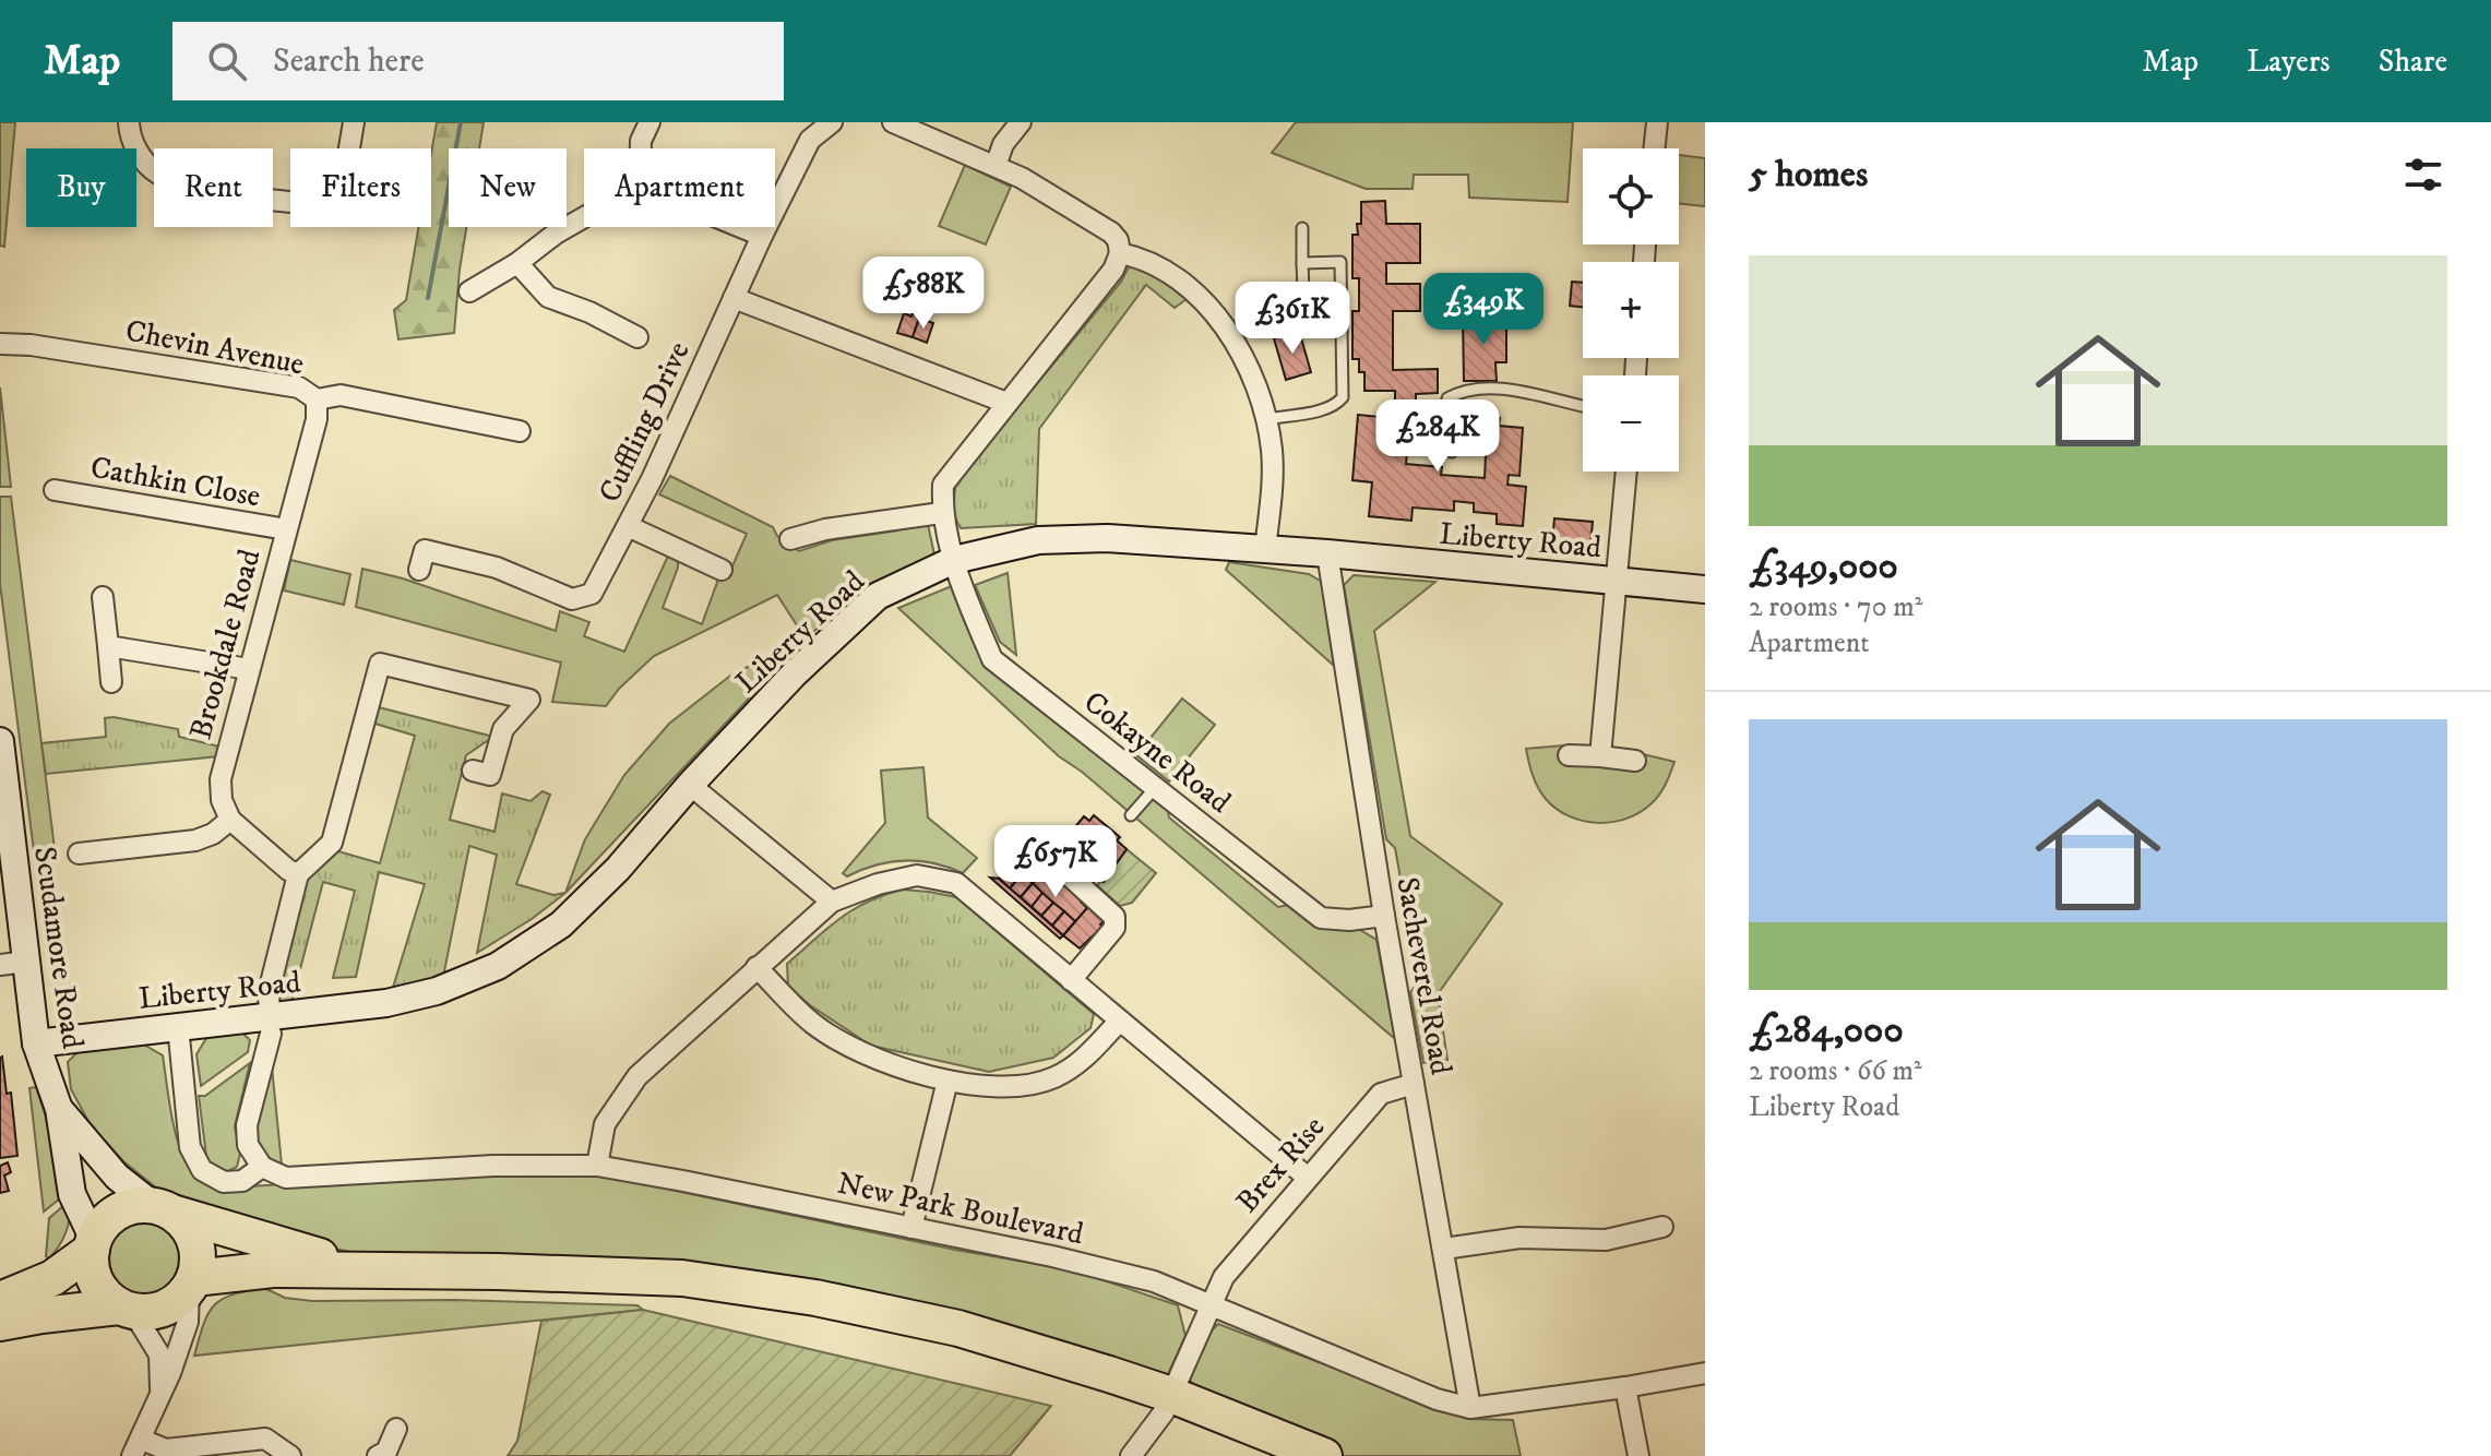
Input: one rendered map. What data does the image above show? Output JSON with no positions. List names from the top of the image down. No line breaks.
{"streets":{"street":["Chevin Avenue","Cuffling Drive","Cathkin Close","Liberty Road","Brookdale Road","Cokayne Road","Scudamore Road","Sacheverel Road","Brex Rise","New Park Boulevard"]},"crossings":[["Chevin Avenue","Brookdale Road"],["Cathkin Close","Brookdale Road"],["Liberty Road","Cokayne Road"],["Liberty Road","Scudamore Road"],["Liberty Road","Sacheverel Road"],["Cokayne Road","Sacheverel Road"],["Sacheverel Road","Brex Rise"],["Sacheverel Road","New Park Boulevard"],["Brex Rise","New Park Boulevard"]],"page":{"header":"Map","search":"Search here","nav":["Map","Layers","Share"],"heading":"5 homes","map_buttons":["+","−"],"chip":["Buy","Rent","Filters","New","Apartment"],"list":[{"name":"£349,000","note":"2 rooms · 70 m² · Apartment"},{"name":"£284,000","note":"2 rooms · 66 m² · Liberty Road"}],"price":["£588K","£349K","£361K","£284K","£657K"]}}
